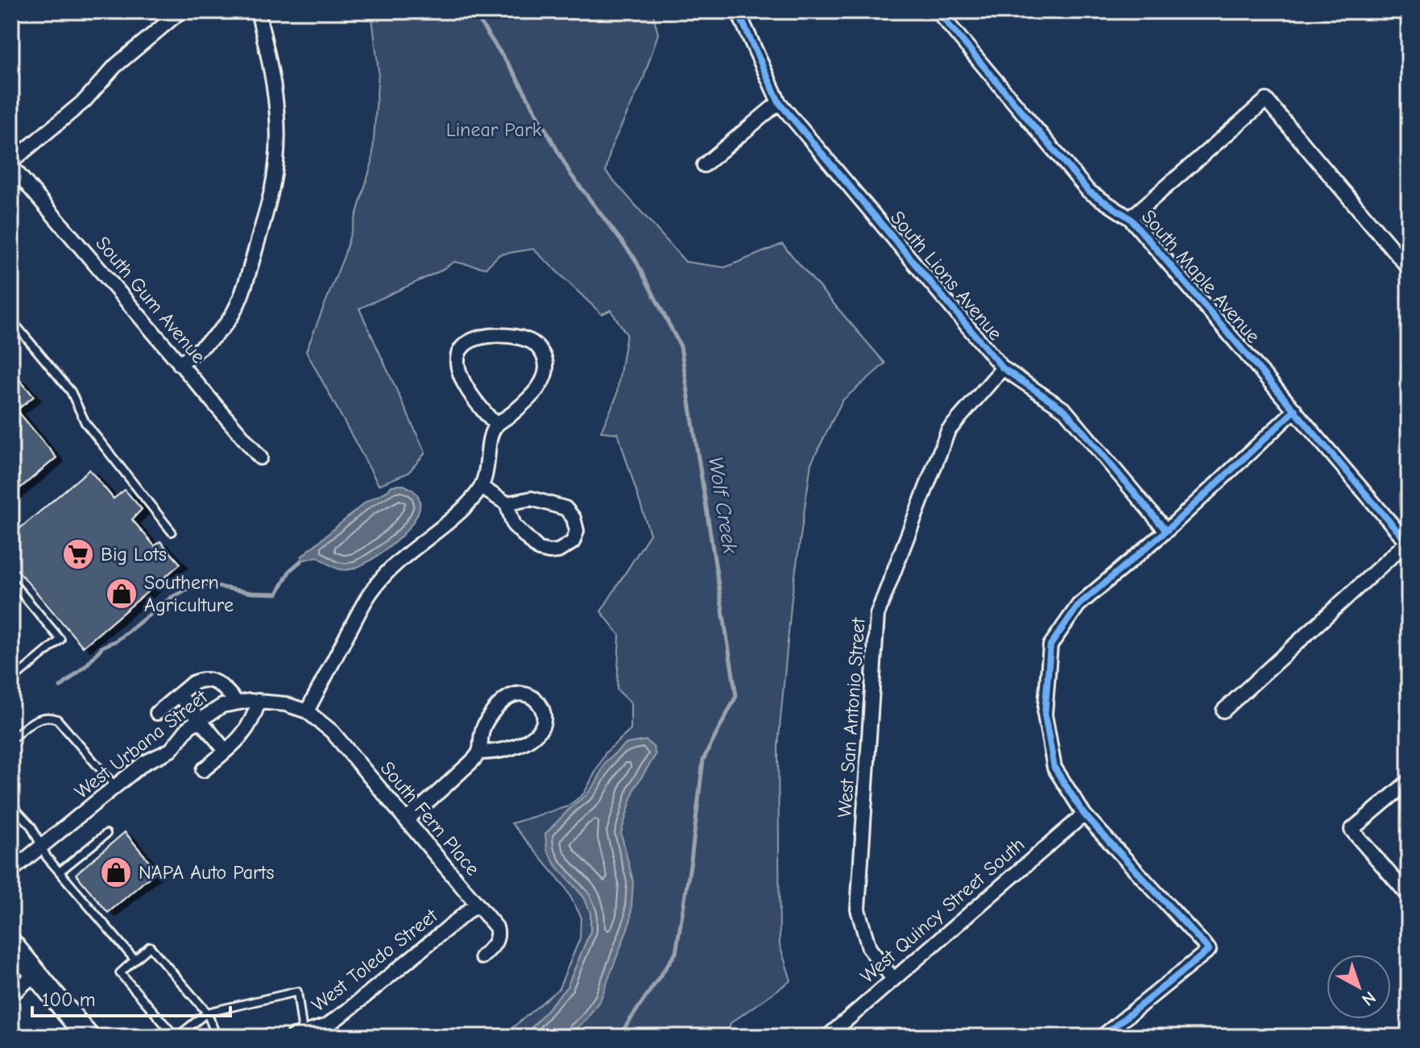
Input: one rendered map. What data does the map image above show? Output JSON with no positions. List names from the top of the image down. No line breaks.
{"streets":{"street":["South Lions Avenue","South Maple Avenue","South Gum Avenue","West San Antonio Street","West Urbana Street","South Fern Place","West Quincy Street South","West Toledo Street"]},"crossings":[["South Lions Avenue","West San Antonio Street"],["West San Antonio Street","West Quincy Street South"],["West Urbana Street","South Fern Place"],["South Fern Place","West Toledo Street"]],"water":["Wolf Creek"],"parks":["Linear Park"],"places":{"supermarket":["Big Lots"],"shop":["Southern Agriculture","NAPA Auto Parts"]},"scale_bar":"100 m","north":"bottom right"}
